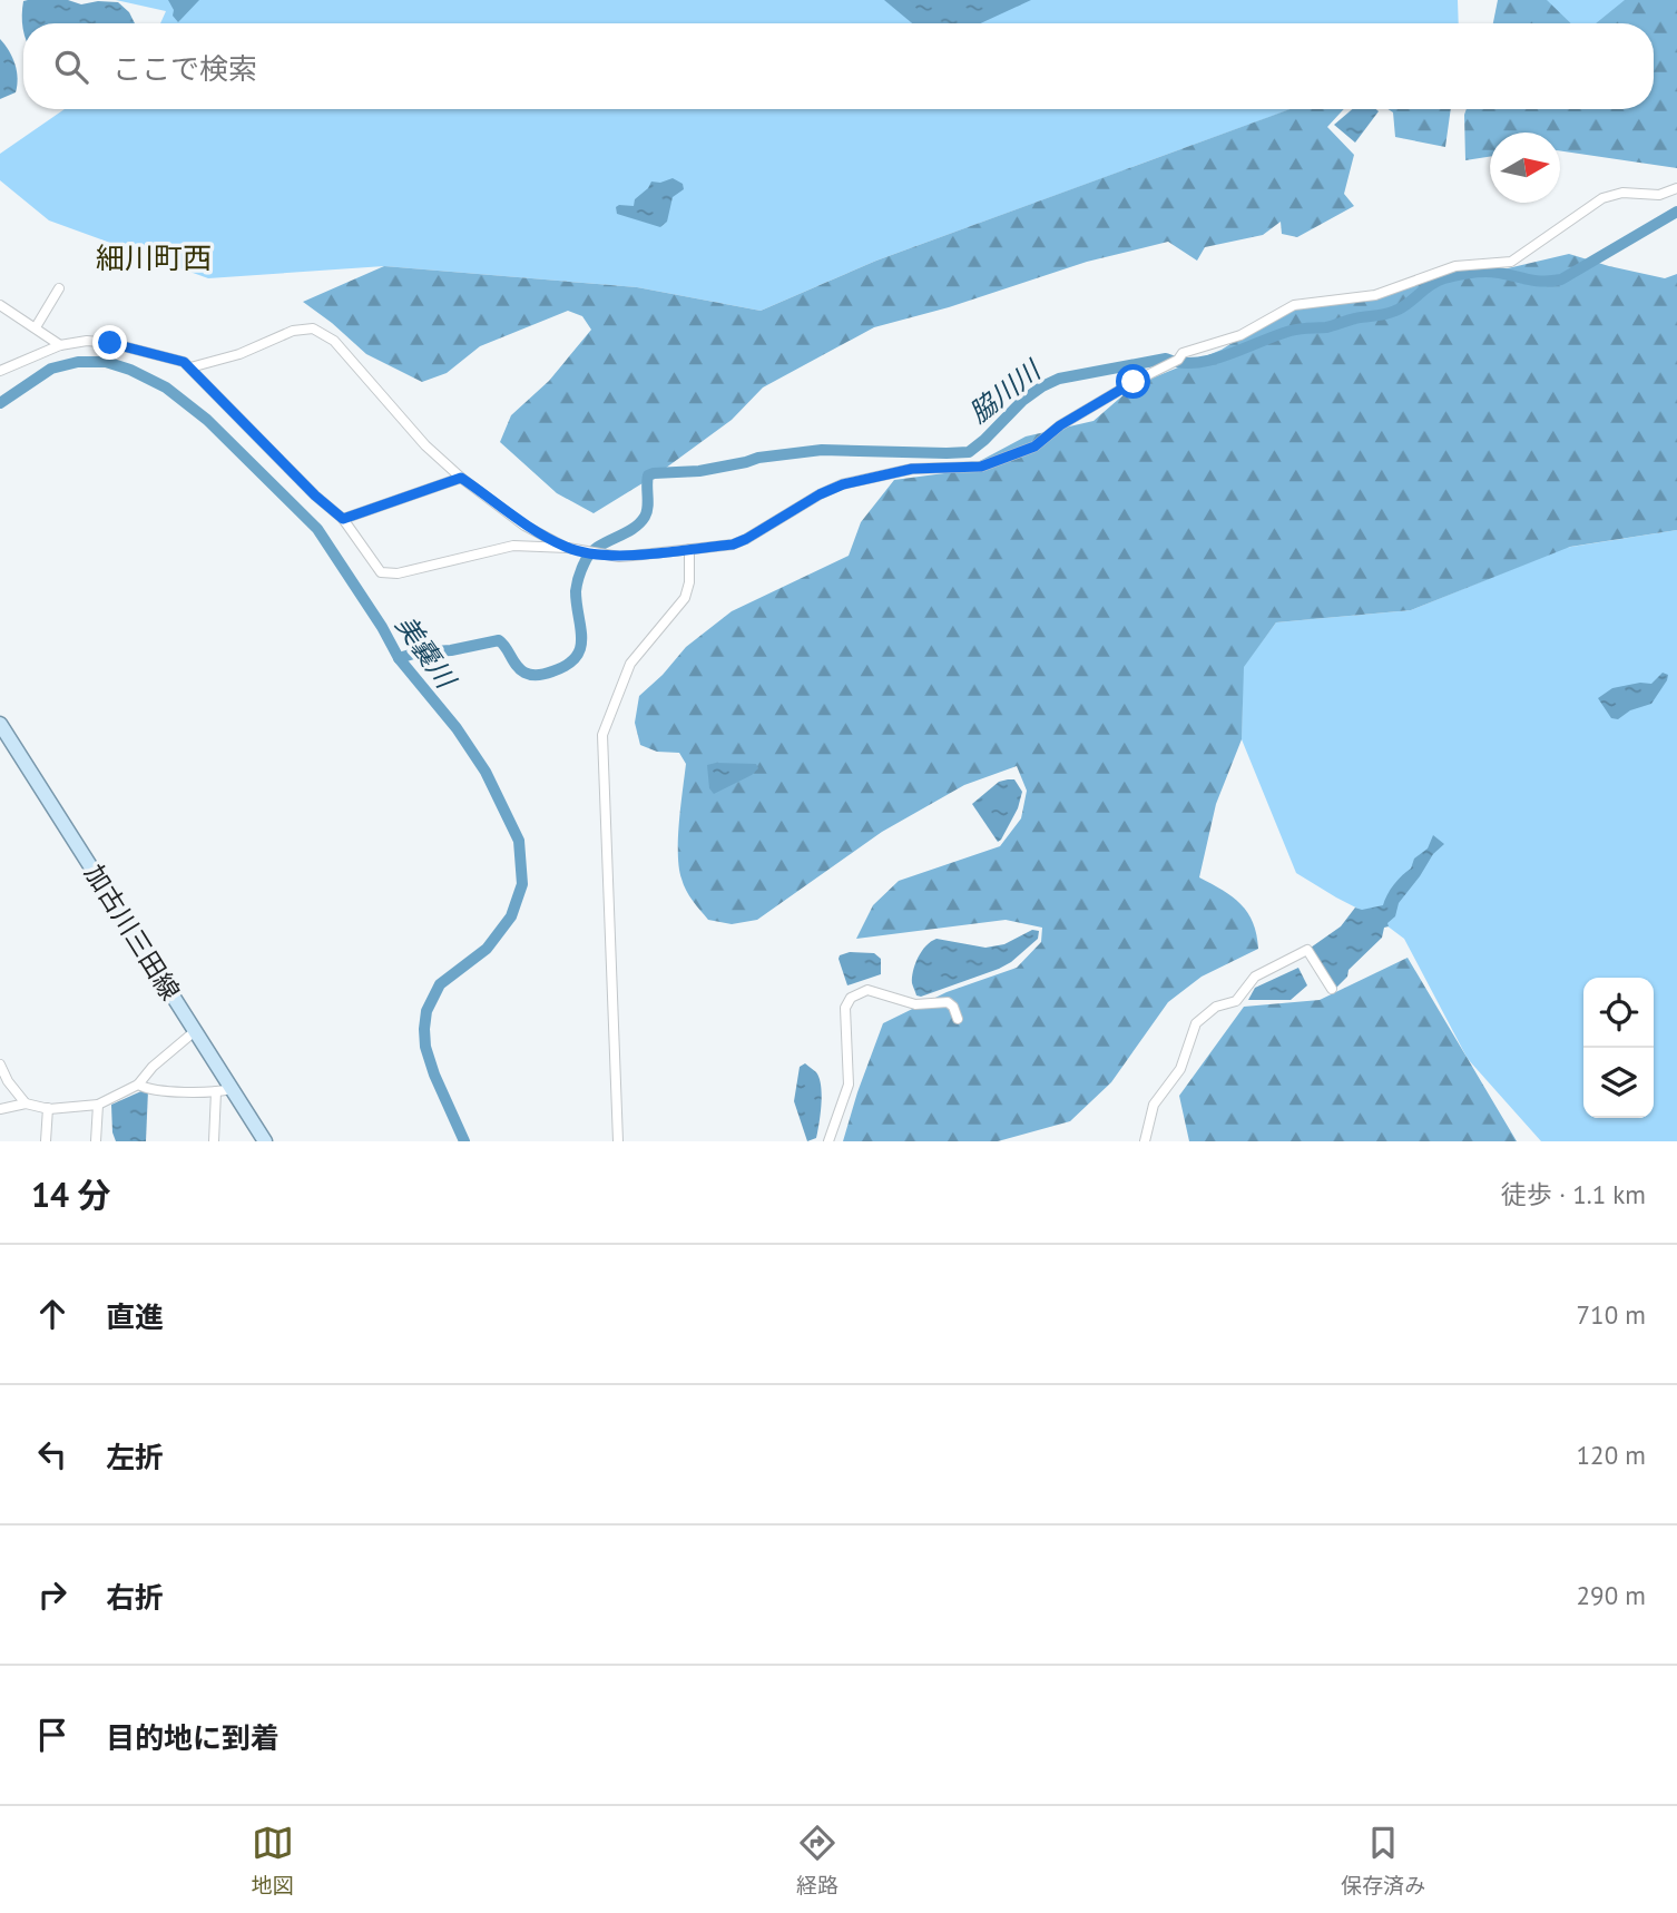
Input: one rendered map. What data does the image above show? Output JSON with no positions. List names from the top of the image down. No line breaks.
{"streets":{"main road":["加古川三田線"]},"districts":["細川町西"],"water":["脇川川","美嚢川"],"north":"right","page":{"search":"ここで検索","heading":["14 分","徒歩 · 1.1 km"],"list":[["直進","710 m"],["左折","120 m"],["右折","290 m"],"目的地に到着"],"nav":["地図","経路","保存済み"]}}
